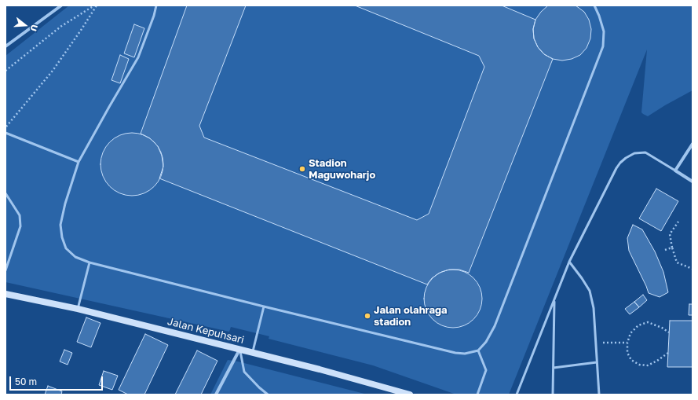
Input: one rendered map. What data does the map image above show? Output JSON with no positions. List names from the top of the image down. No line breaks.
{"streets":{"street":["Jalan Kepuhsari"]},"places":["Stadion Maguwoharjo","Jalan olahraga stadion"],"scale_bar":"50 m","north":"right"}
